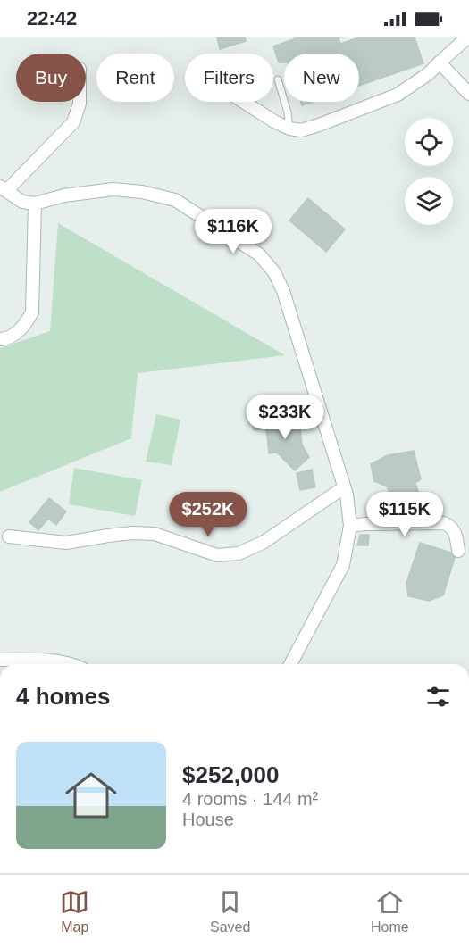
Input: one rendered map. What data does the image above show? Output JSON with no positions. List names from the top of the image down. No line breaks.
{"page":{"status":"22:42","chip":["Buy","Rent","Filters","New"],"price":["$116K","$233K","$252K","$115K"],"heading":"4 homes","list":[{"name":"$252,000","note":"4 rooms · 144 m² · House"}],"tabs":["Map","Saved","Home"]}}
